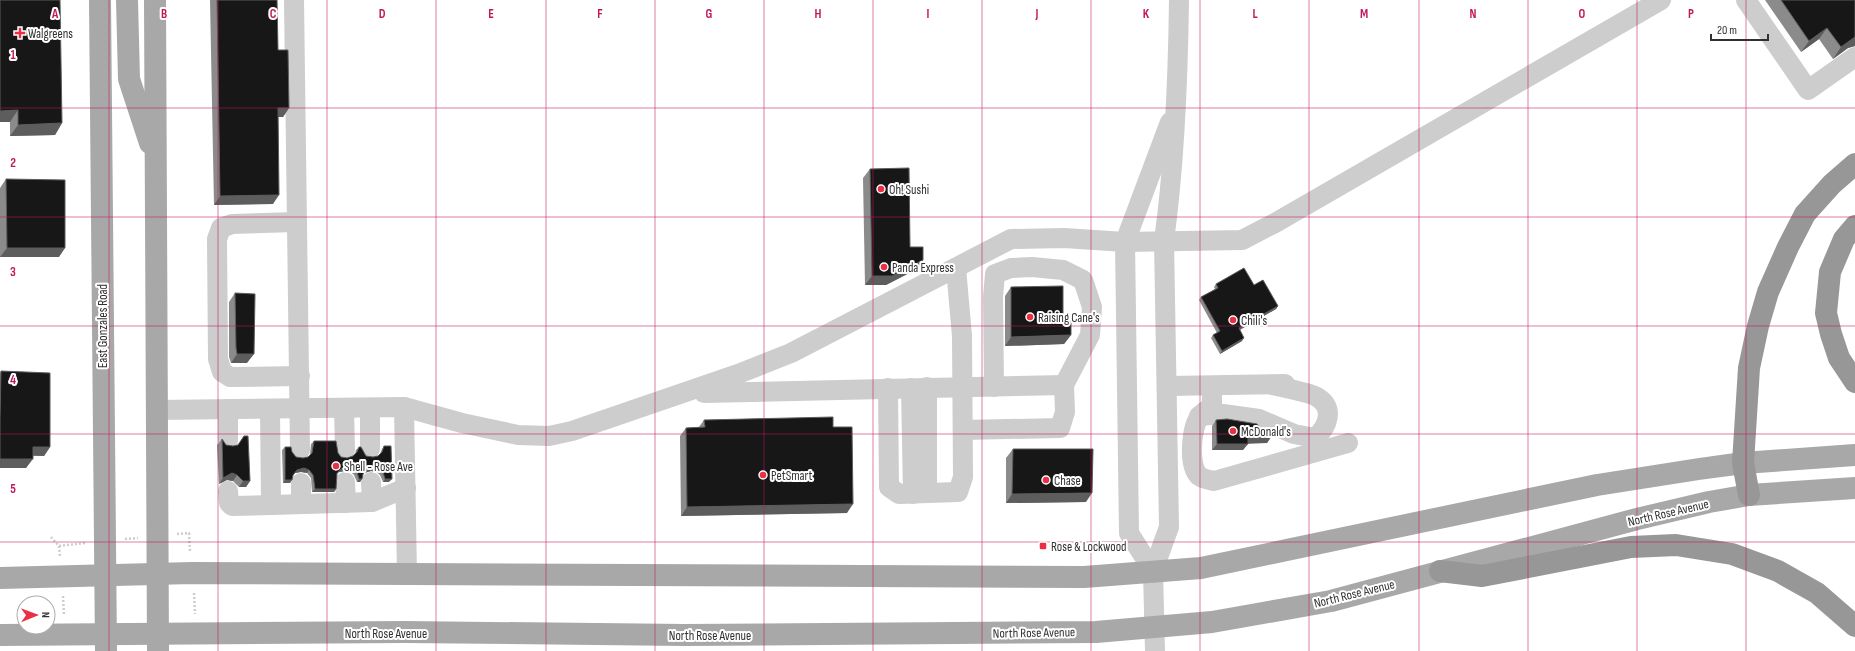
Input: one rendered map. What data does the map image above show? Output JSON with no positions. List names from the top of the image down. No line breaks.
{"streets":{"main road":["East Gonzales Road","North Rose Avenue"]},"crossings":[["East Gonzales Road","North Rose Avenue"]],"places":{"health":["Walgreens"],"other":["Oh! Sushi","Panda Express","Raising Cane's","Chili's","McDonald's","Shell - Rose Ave","PetSmart","Chase"],"transit":["Rose & Lockwood"]},"scale_bar":"20 m","north":"right","grid":{"columns":["A","B","C","D","E","F","G","H","I","J","K","L","M","N","O","P"],"rows":["1","2","3","4","5"]}}
